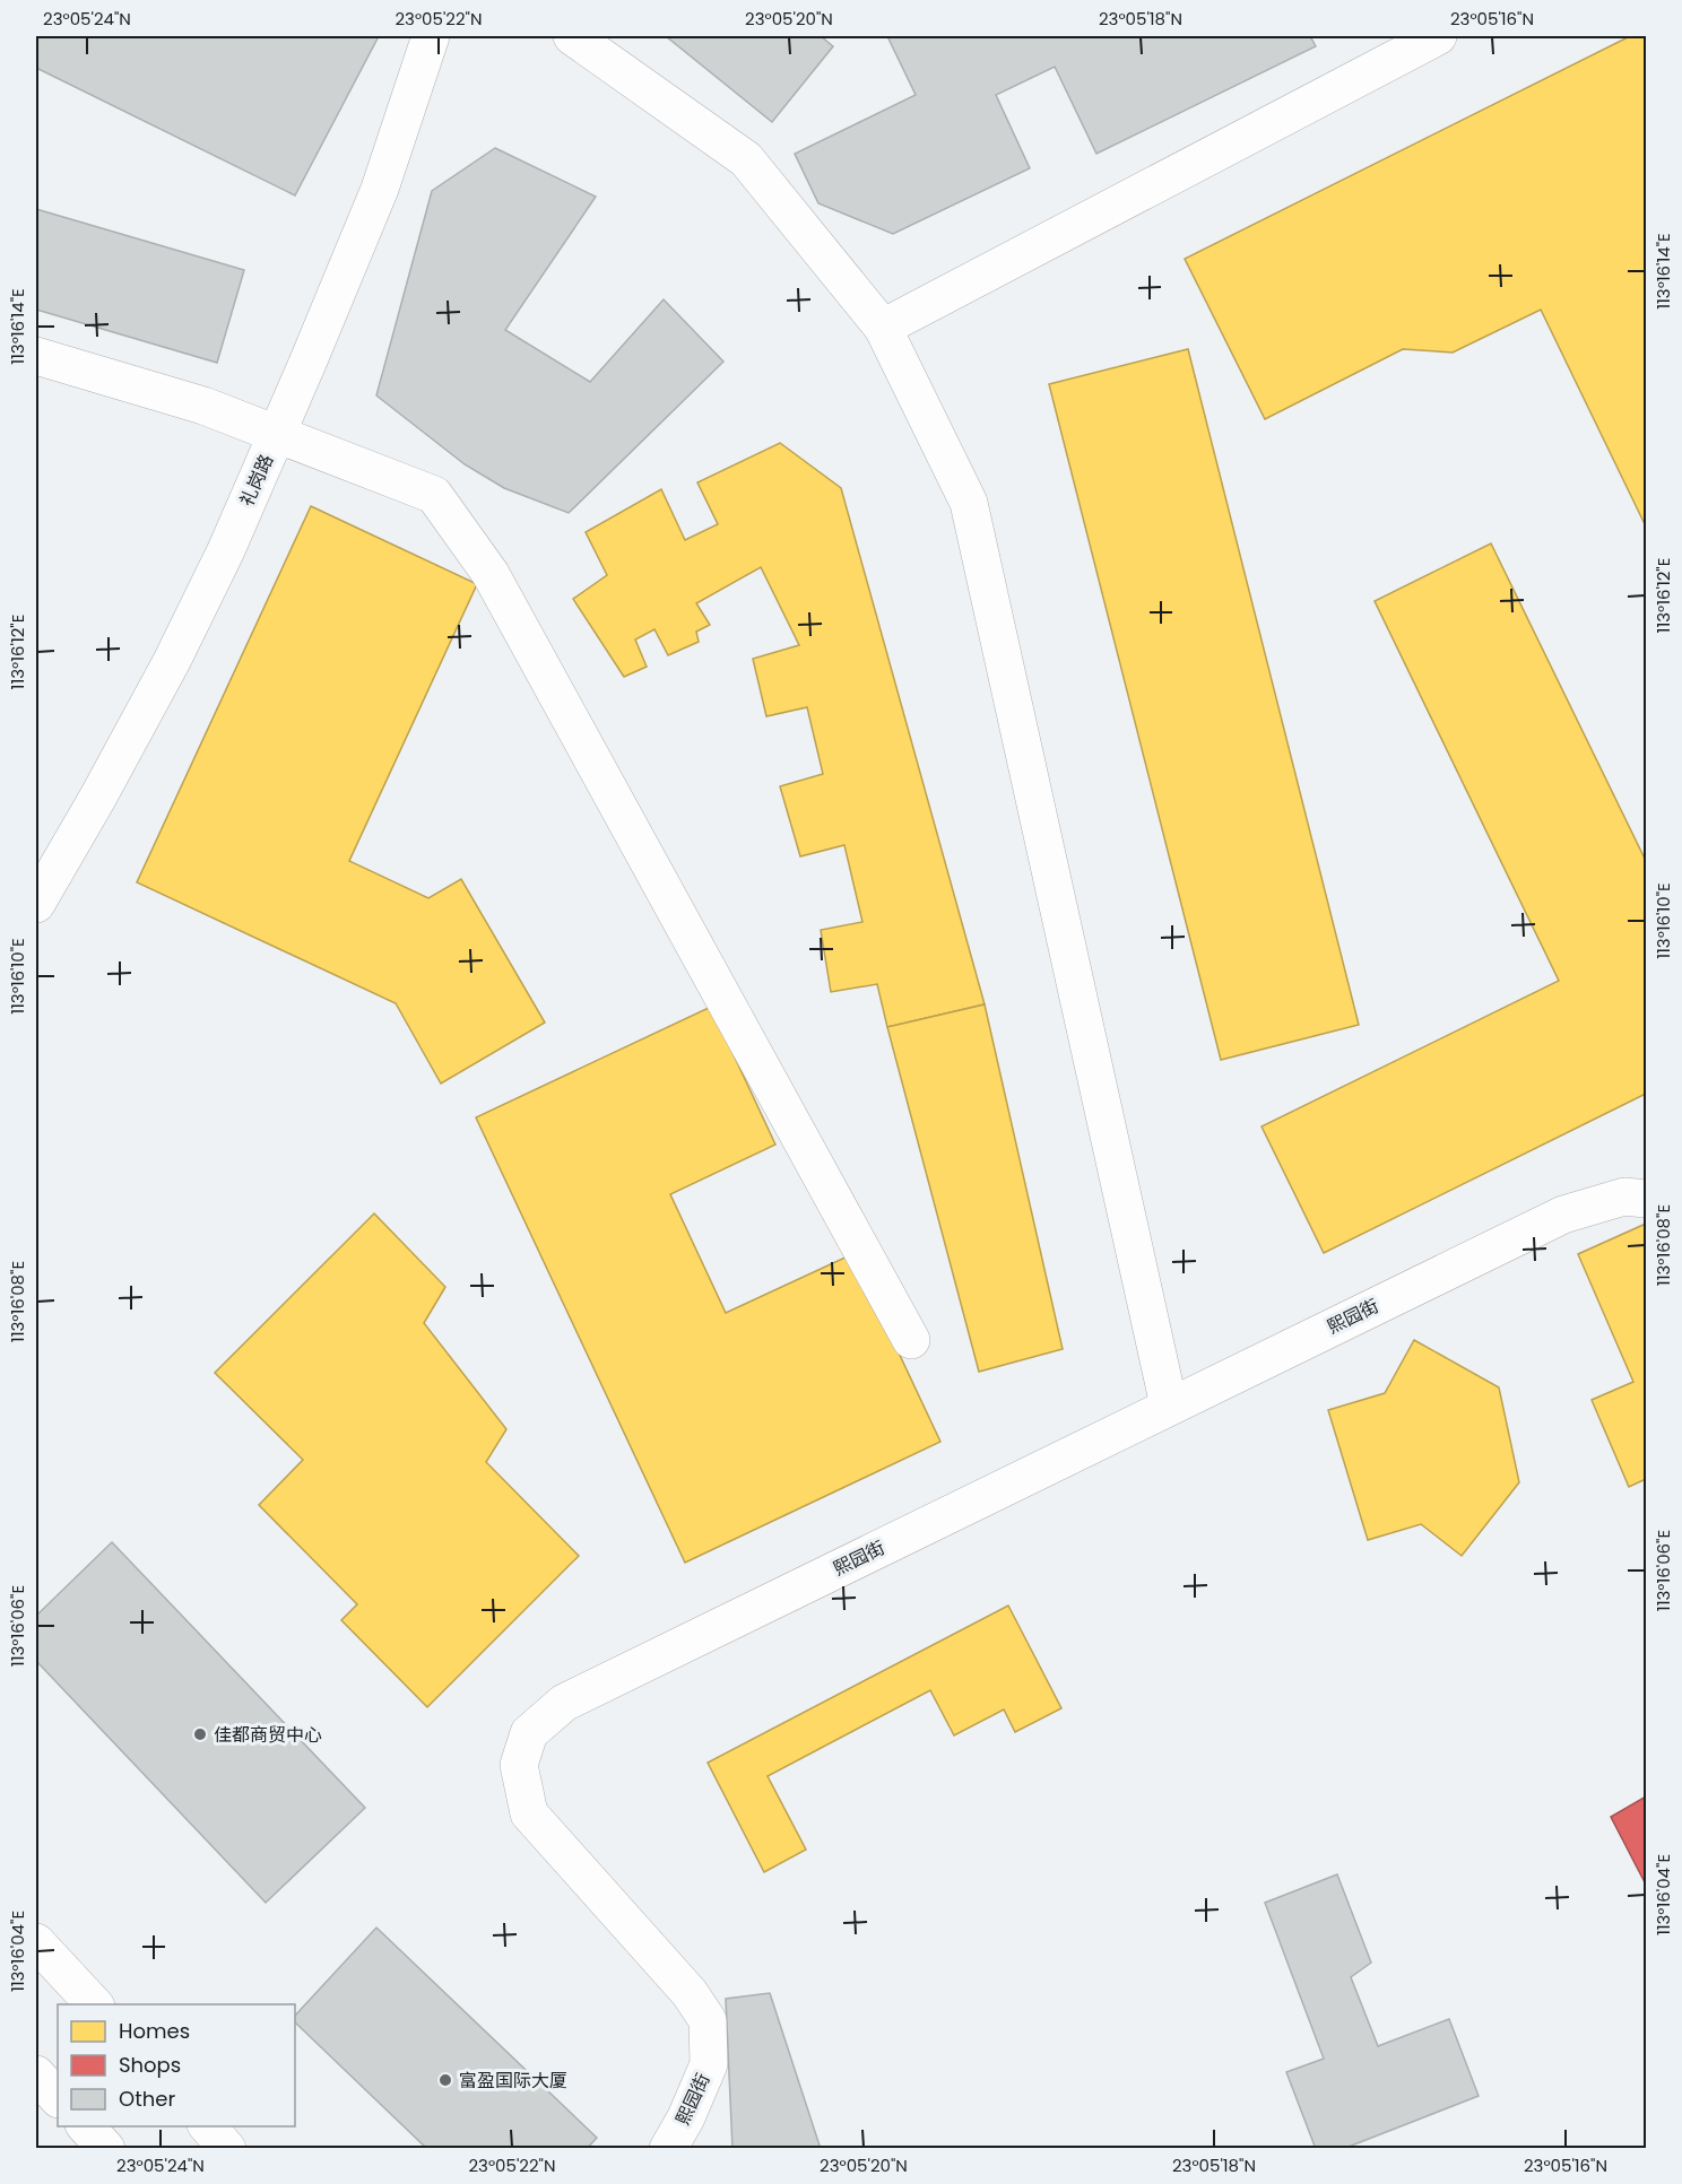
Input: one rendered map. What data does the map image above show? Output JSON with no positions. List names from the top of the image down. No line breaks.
{"streets":{"street":["礼岗路","熙园街"]},"places":["佳都商贸中心","富盈国际大厦"],"legend":["Homes","Shops","Other"],"coordinates":["23°05'24\"N","23°05'22\"N","23°05'20\"N","23°05'18\"N","23°05'16\"N","113°16'14\"E","113°16'12\"E","113°16'10\"E","113°16'08\"E","113°16'06\"E","113°16'04\"E"]}
